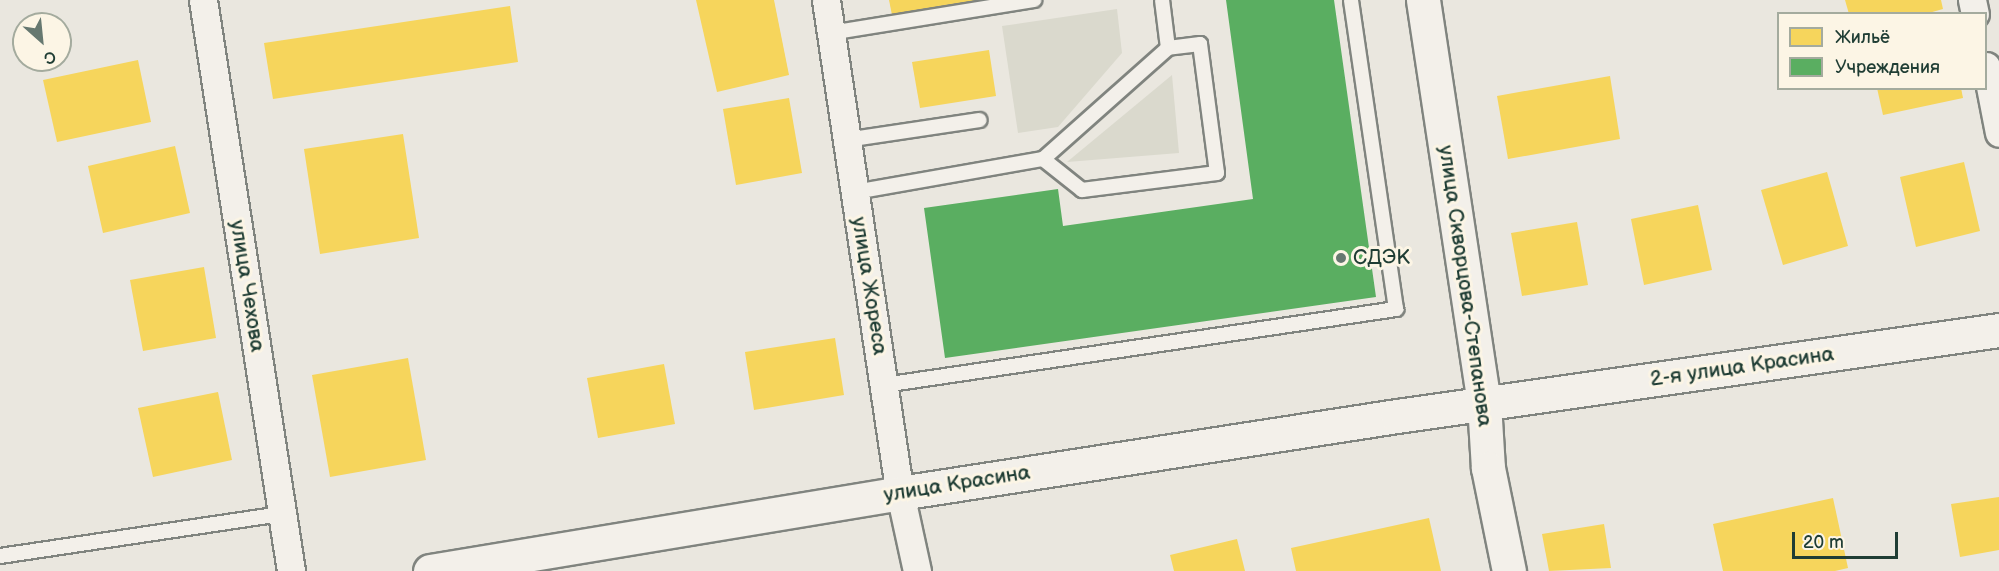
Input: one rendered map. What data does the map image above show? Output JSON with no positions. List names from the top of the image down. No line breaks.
{"streets":{"main road":["улица Скворцова-Степанова","2-я улица Красина","улица Красина"],"street":["улица Чехова","улица Жореса"]},"crossings":[["улица Жореса","улица Красина"],["улица Скворцова-Степанова","2-я улица Красина"],["улица Скворцова-Степанова","улица Красина"],["2-я улица Красина","улица Красина"]],"places":["СДЭК"],"legend":["Жильё","Учреждения"],"scale_bar":"20 m","north":"bottom right"}
